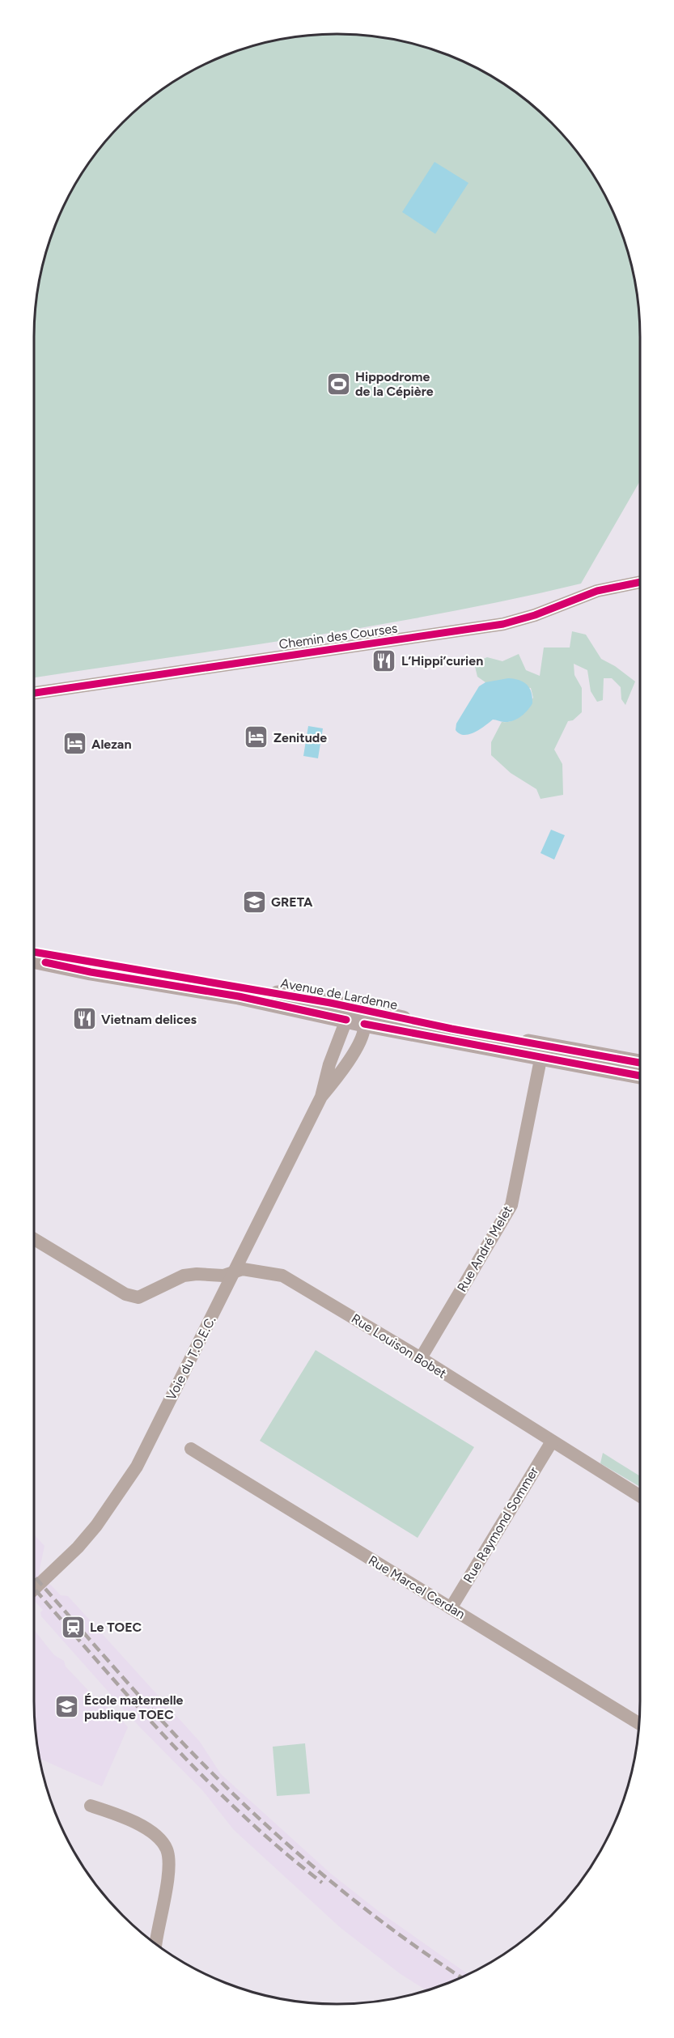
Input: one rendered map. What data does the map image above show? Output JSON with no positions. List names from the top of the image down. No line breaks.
{"streets":{"main road":["Avenue de Lardenne"],"street":["Chemin des Courses","Rue André Melet","Rue Louison Bobet","Voie du T.O.E.C.","Rue Raymond Sommer","Rue Marcel Cerdan"]},"crossings":[["Avenue de Lardenne","Rue André Melet"],["Avenue de Lardenne","Voie du T.O.E.C."],["Rue André Melet","Rue Louison Bobet"],["Rue Louison Bobet","Voie du T.O.E.C."],["Rue Louison Bobet","Rue Raymond Sommer"],["Rue Raymond Sommer","Rue Marcel Cerdan"]],"places":{"sports":["Hippodrome de la Cépière"],"restaurant":["L’Hippi’curien","Vietnam delices"],"hotel":["Zenitude","Alezan"],"school or university":["GRETA","École maternelle publique TOEC"],"station":["Le TOEC"]}}
